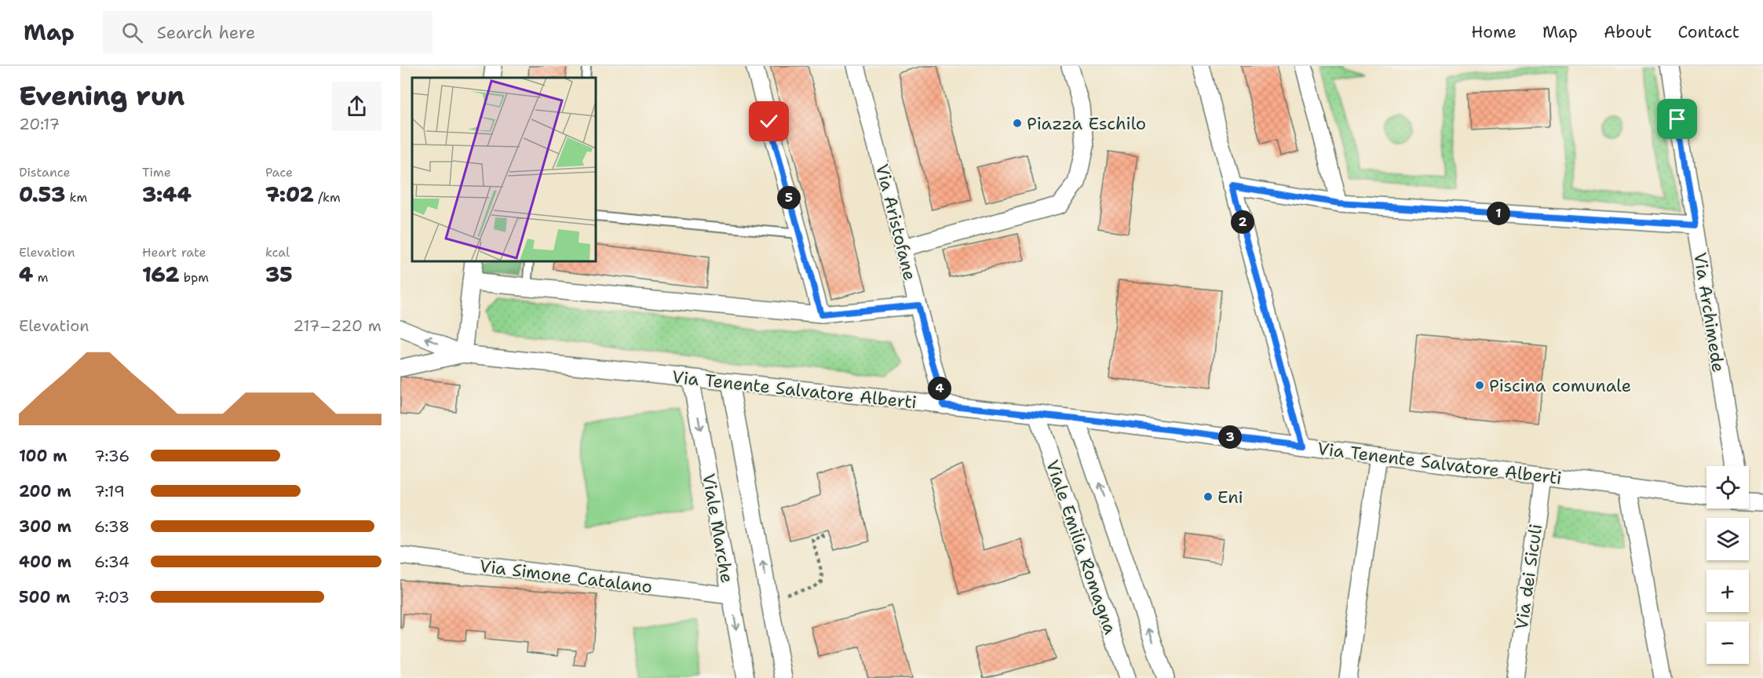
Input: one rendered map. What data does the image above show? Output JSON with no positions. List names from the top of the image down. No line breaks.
{"streets":{"street":["Via Aristofane","Via Archimede","Via Tenente Salvatore Alberti","Viale Marche","Viale Emilia Romagna","Via Simone Catalano","Via dei Siculi"]},"crossings":[["Via Aristofane","Via Tenente Salvatore Alberti"],["Via Tenente Salvatore Alberti","Viale Marche"],["Via Tenente Salvatore Alberti","Viale Emilia Romagna"],["Via Tenente Salvatore Alberti","Via dei Siculi"],["Viale Marche","Via Simone Catalano"]],"places":["Piazza Eschilo","Piscina comunale","Eni"],"page":{"header":"Map","search":"Search here","nav":["Home","Map","About","Contact"],"heading":["Evening run","20:17"],"stats":[["Distance","0.53 km"],["Time","3:44"],["Pace","7:02 /km"],["Elevation","4 m"],["Heart rate","162 bpm"],["kcal","35"]],"pins":["5","1","2","4","3"],"chart":["Elevation","217–220 m"],"list":[{"name":"100 m","note":"7:36"},{"name":"200 m","note":"7:19"},{"name":"300 m","note":"6:38"},{"name":"400 m","note":"6:34"},{"name":"500 m","note":"7:03"}],"map_buttons":["+","−"]}}
